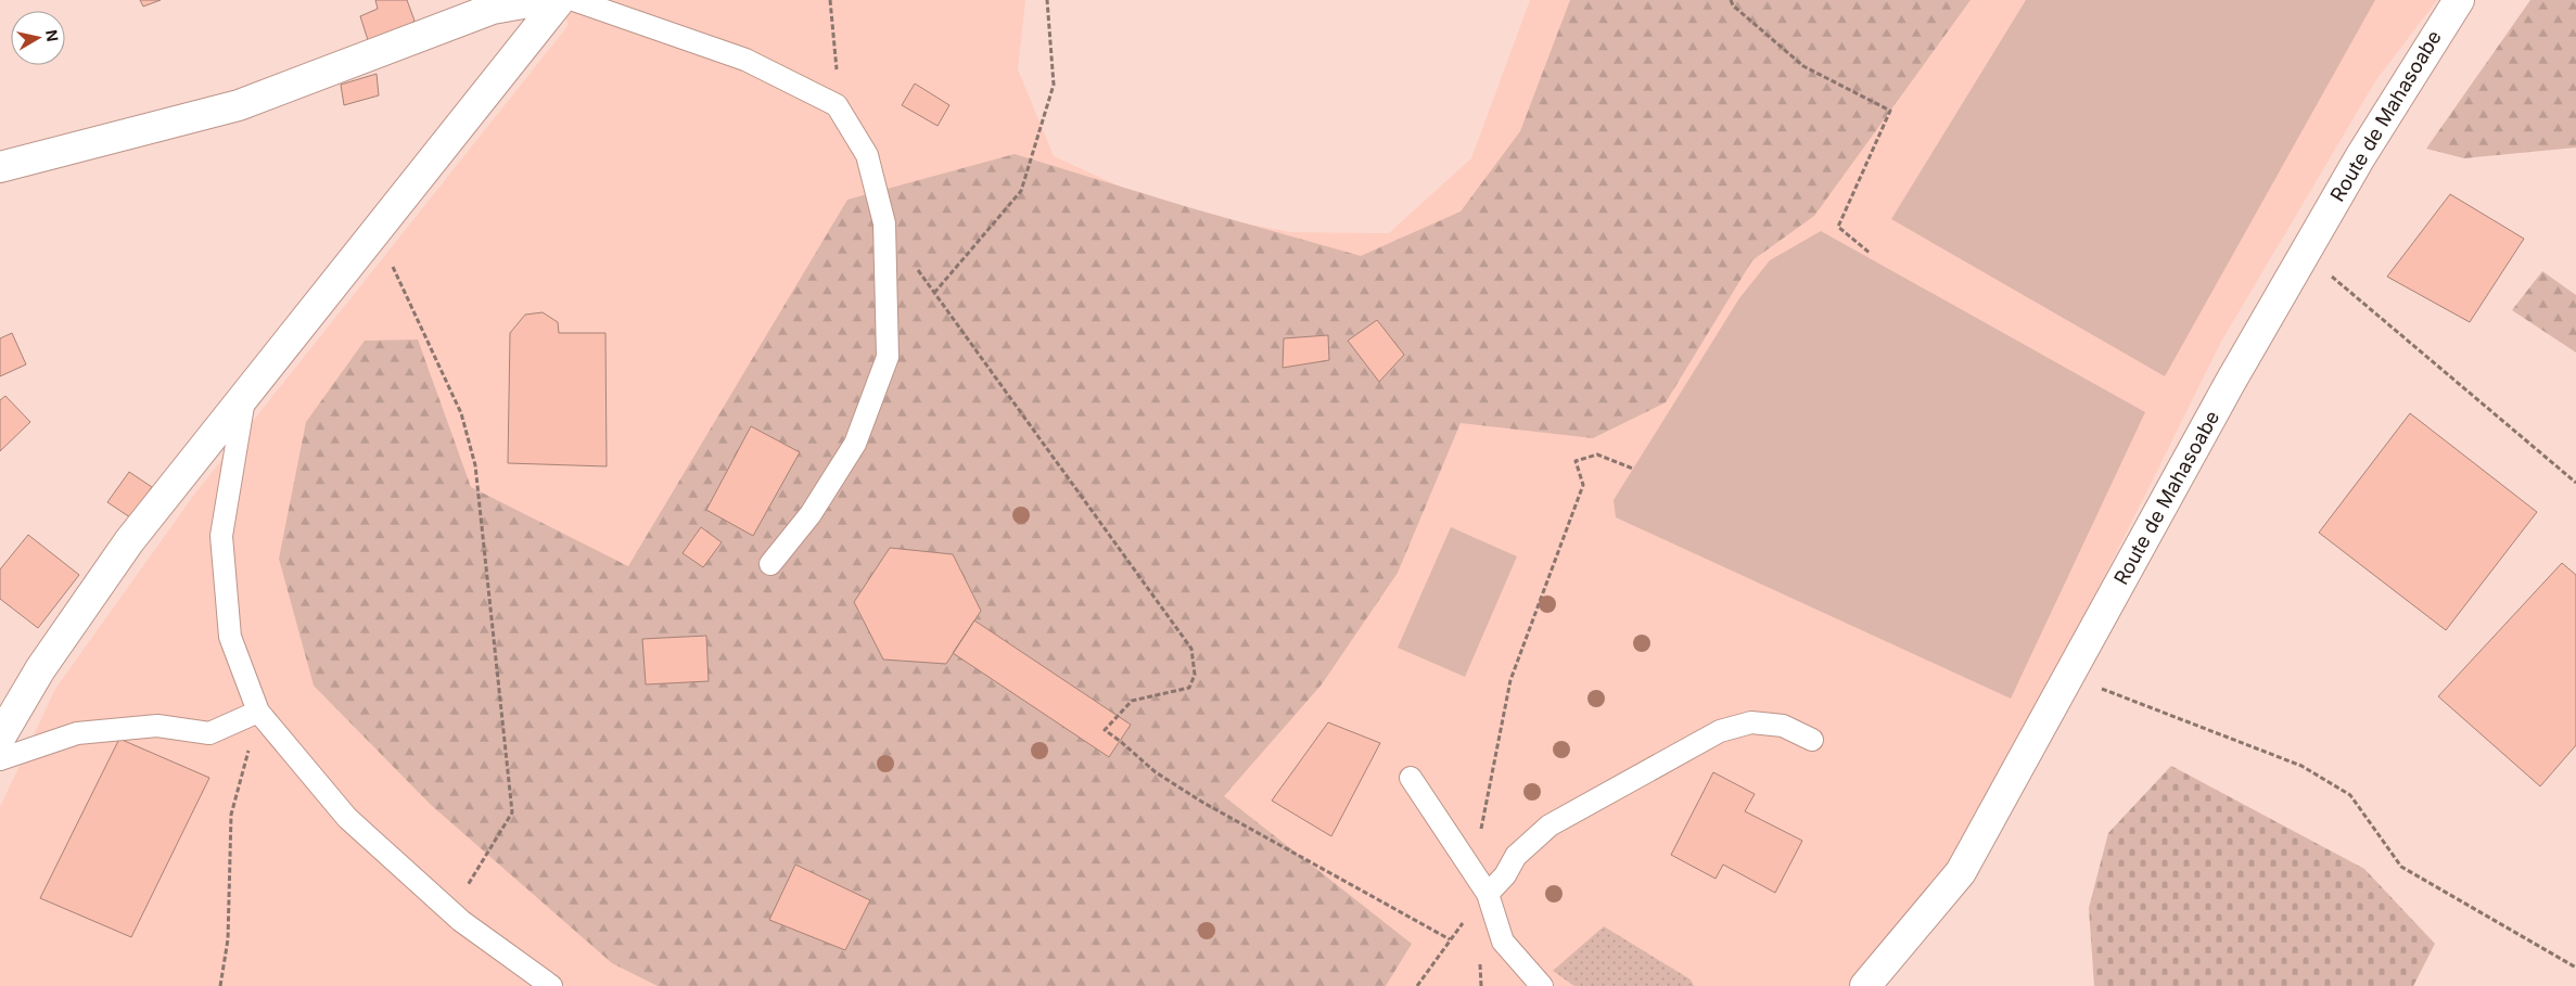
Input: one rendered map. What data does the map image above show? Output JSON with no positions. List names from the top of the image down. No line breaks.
{"streets":{"street":["Route de Mahasoabe"]},"north":"right"}
